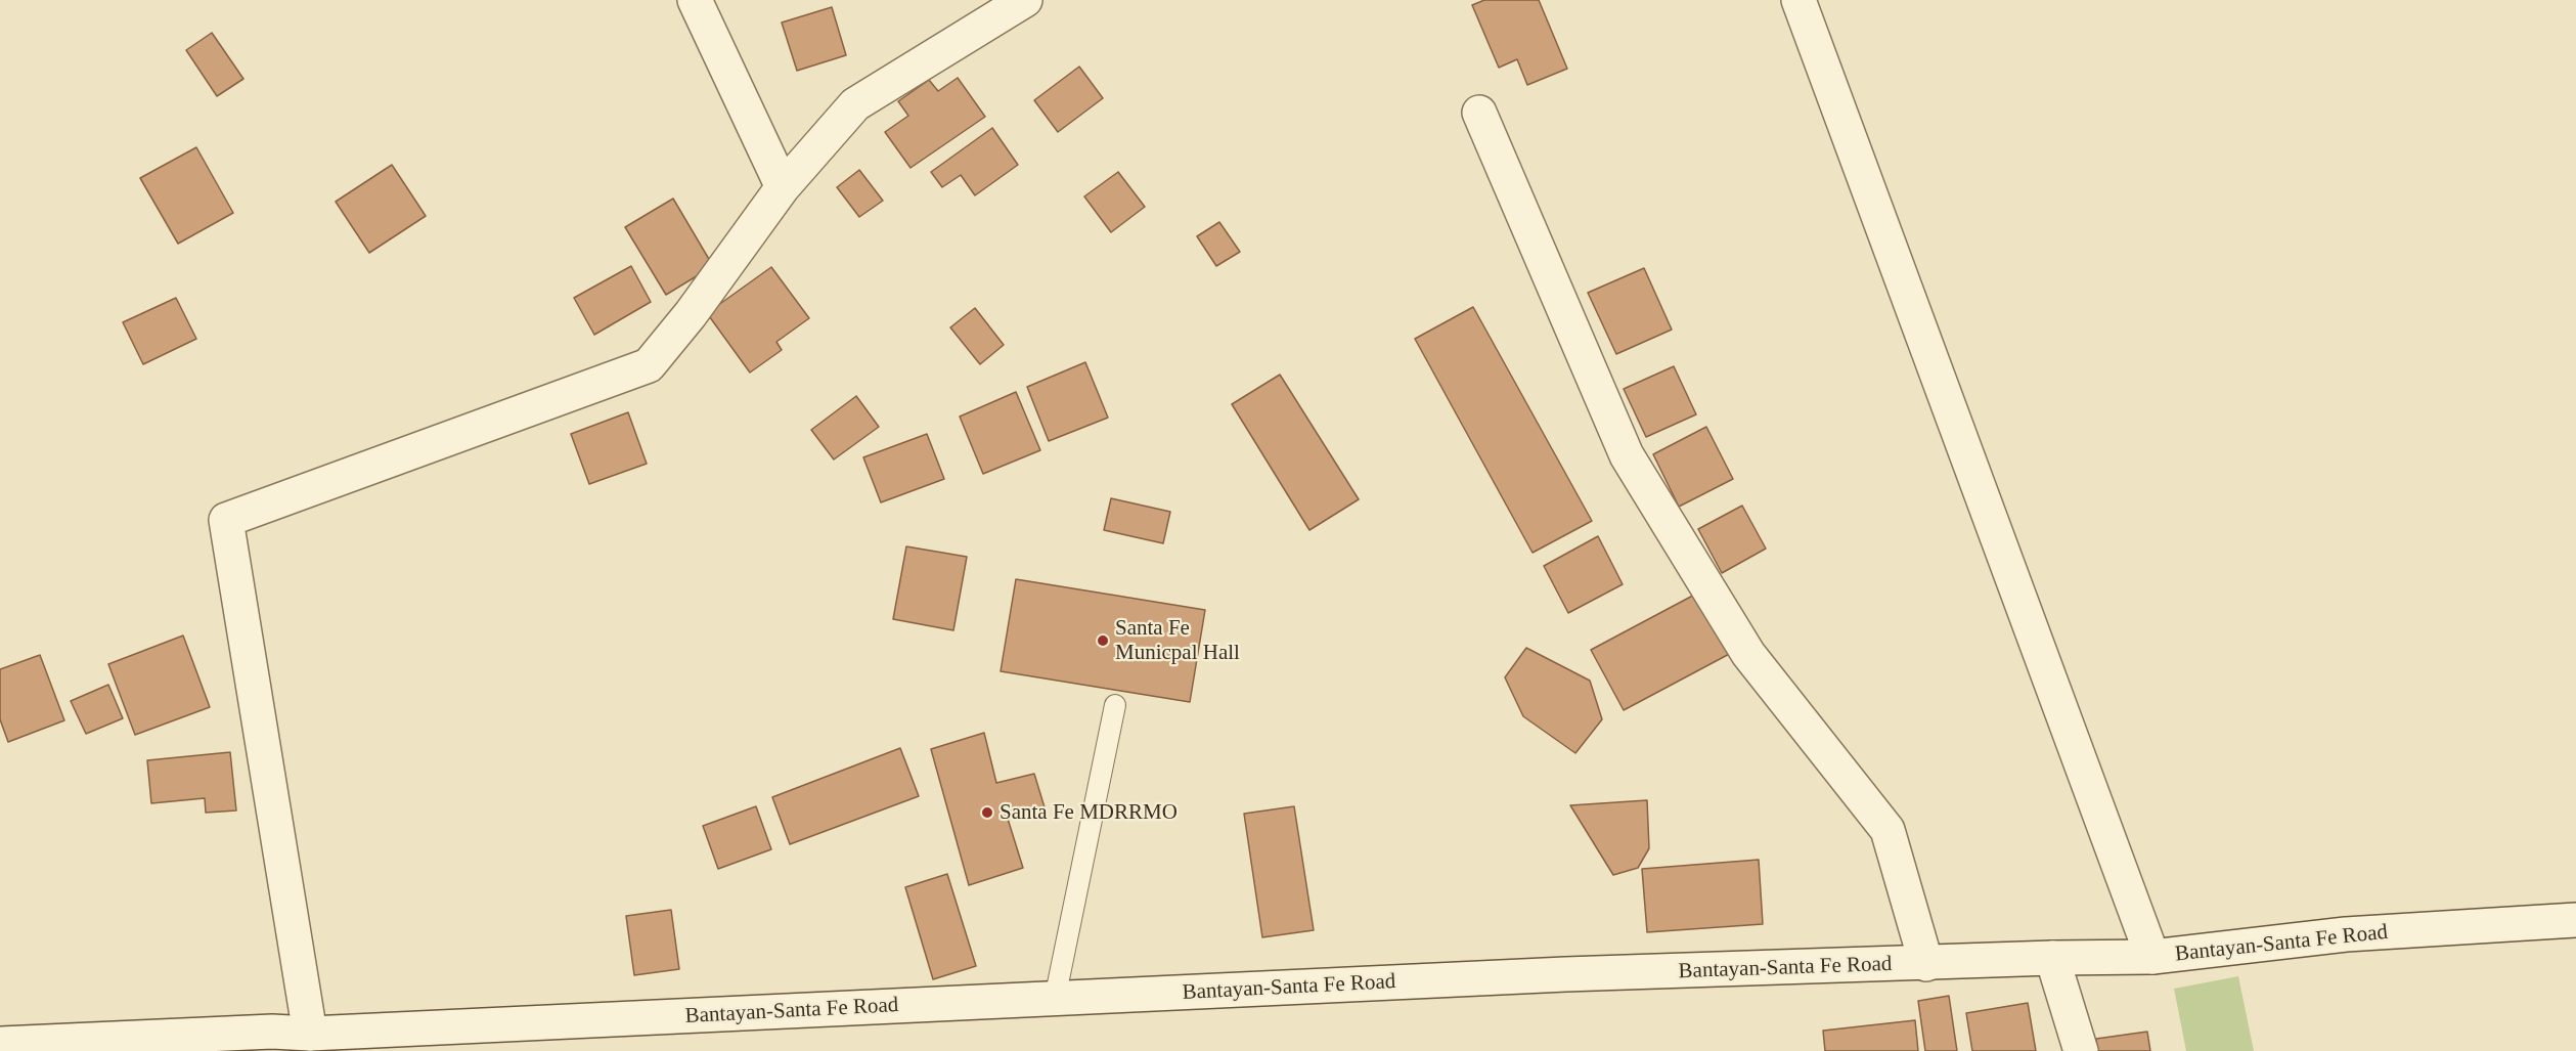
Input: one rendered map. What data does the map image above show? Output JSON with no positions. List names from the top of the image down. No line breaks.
{"streets":{"street":["Bantayan-Santa Fe Road"]},"places":["Santa Fe Municpal Hall","Santa Fe MDRRMO"]}
